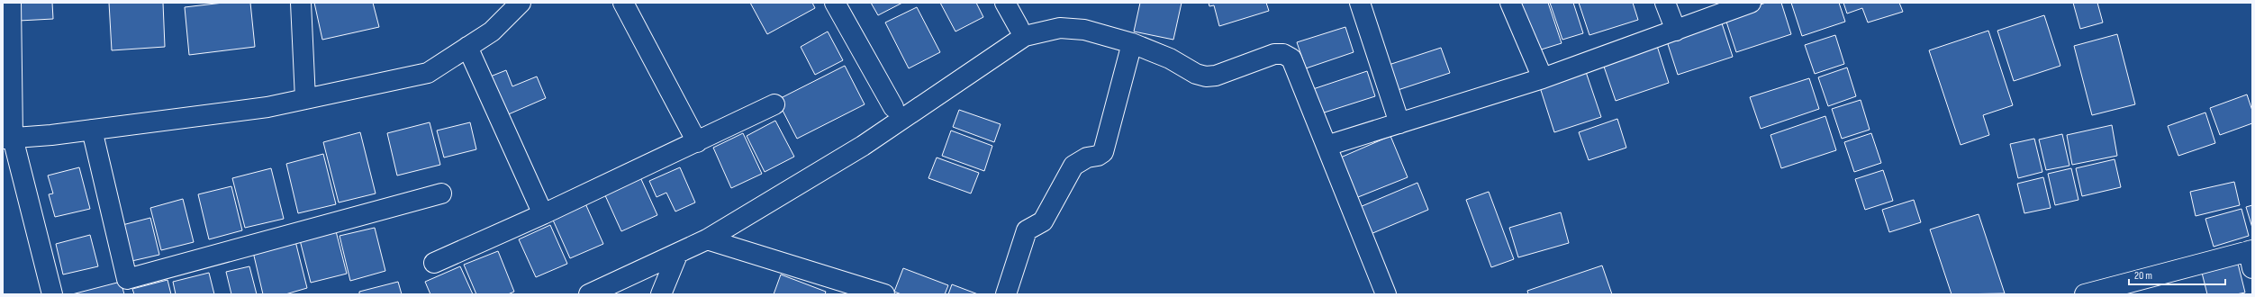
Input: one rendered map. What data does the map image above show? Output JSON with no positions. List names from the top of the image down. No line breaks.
{"scale_bar":"20 m"}
